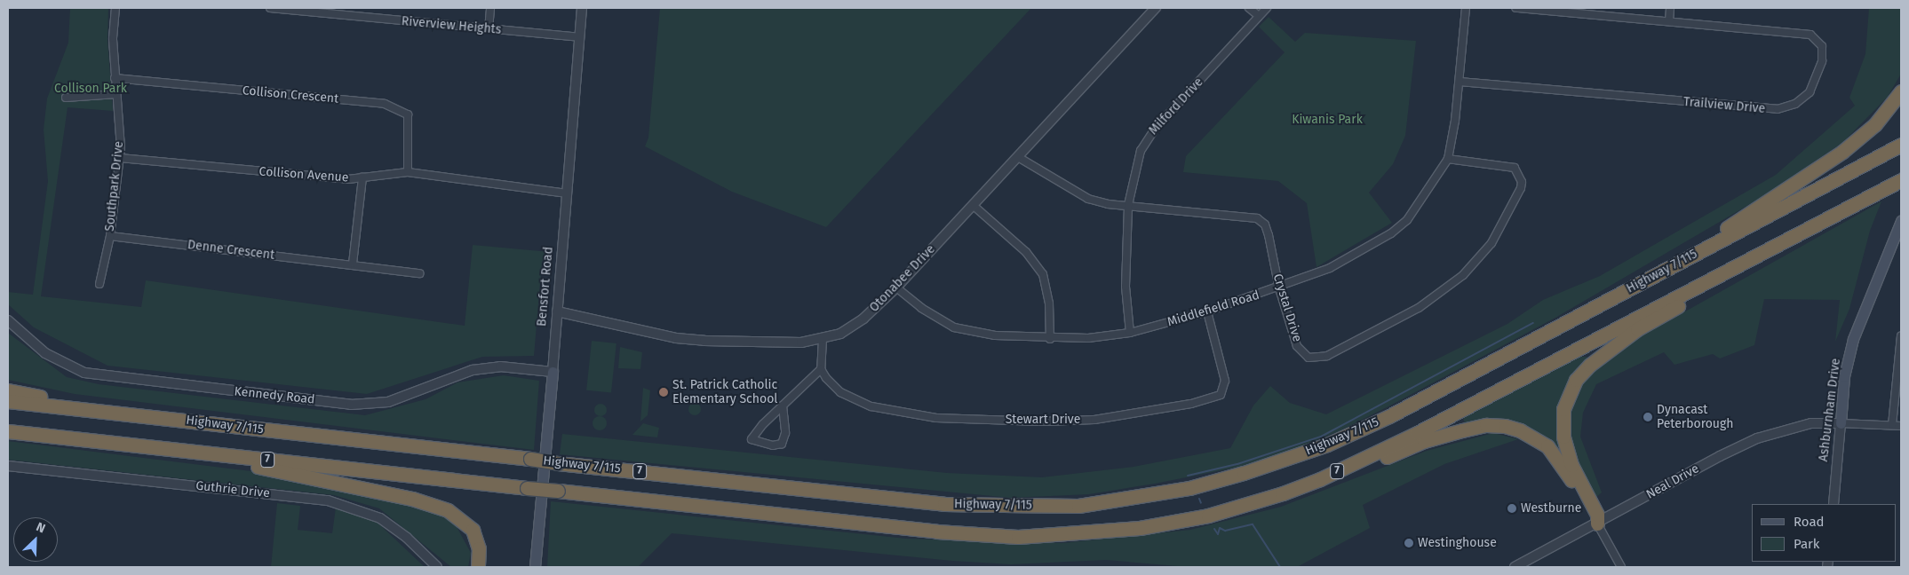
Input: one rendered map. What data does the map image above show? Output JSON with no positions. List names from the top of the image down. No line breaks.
{"streets":{"highway":["Highway 7/115","7"],"main road":["Bensfort Road","Ashburnham Drive"],"street":["Riverview Heights","Collison Crescent","Trailview Drive","Milford Drive","Collison Avenue","Southpark Drive","Denne Crescent","Otonabee Drive","Crystal Drive","Middlefield Road","Kennedy Road","Stewart Drive","Neal Drive","Guthrie Drive"]},"crossings":[["Riverview Heights","Bensfort Road"],["Collison Crescent","Collison Avenue"],["Collison Crescent","Southpark Drive"],["Trailview Drive","Middlefield Road"],["Milford Drive","Crystal Drive"],["Milford Drive","Middlefield Road"],["Collison Avenue","Southpark Drive"],["Collison Avenue","Bensfort Road"],["Southpark Drive","Denne Crescent"],["Otonabee Drive","Bensfort Road"],["Otonabee Drive","Crystal Drive"],["Otonabee Drive","Middlefield Road"],["Bensfort Road","Kennedy Road"],["Crystal Drive","Middlefield Road"],["Middlefield Road","Stewart Drive"],["Ashburnham Drive","Neal Drive"]],"parks":["Collison Park","Kiwanis Park"],"places":["St. Patrick Catholic Elementary School","Dynacast Peterborough","Westburne","Westinghouse"],"legend":["Road","Park"],"north":"top right"}
